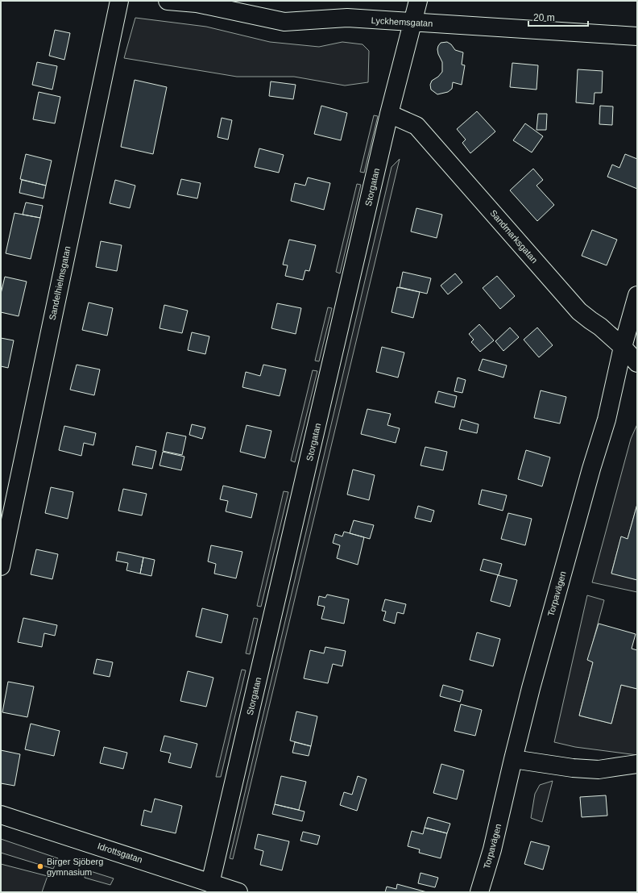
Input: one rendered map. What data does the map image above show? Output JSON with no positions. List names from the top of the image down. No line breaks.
{"streets":{"street":["Lyckhemsgatan","Storgatan","Sandmarksgatan","Sandelhielmsgatan","Torpavägen","Idrottsgatan"]},"crossings":[["Lyckhemsgatan","Storgatan"],["Storgatan","Sandmarksgatan"],["Storgatan","Idrottsgatan"],["Sandmarksgatan","Torpavägen"]],"places":["Birger Sjöberg gymnasium"],"scale_bar":"20 m"}
